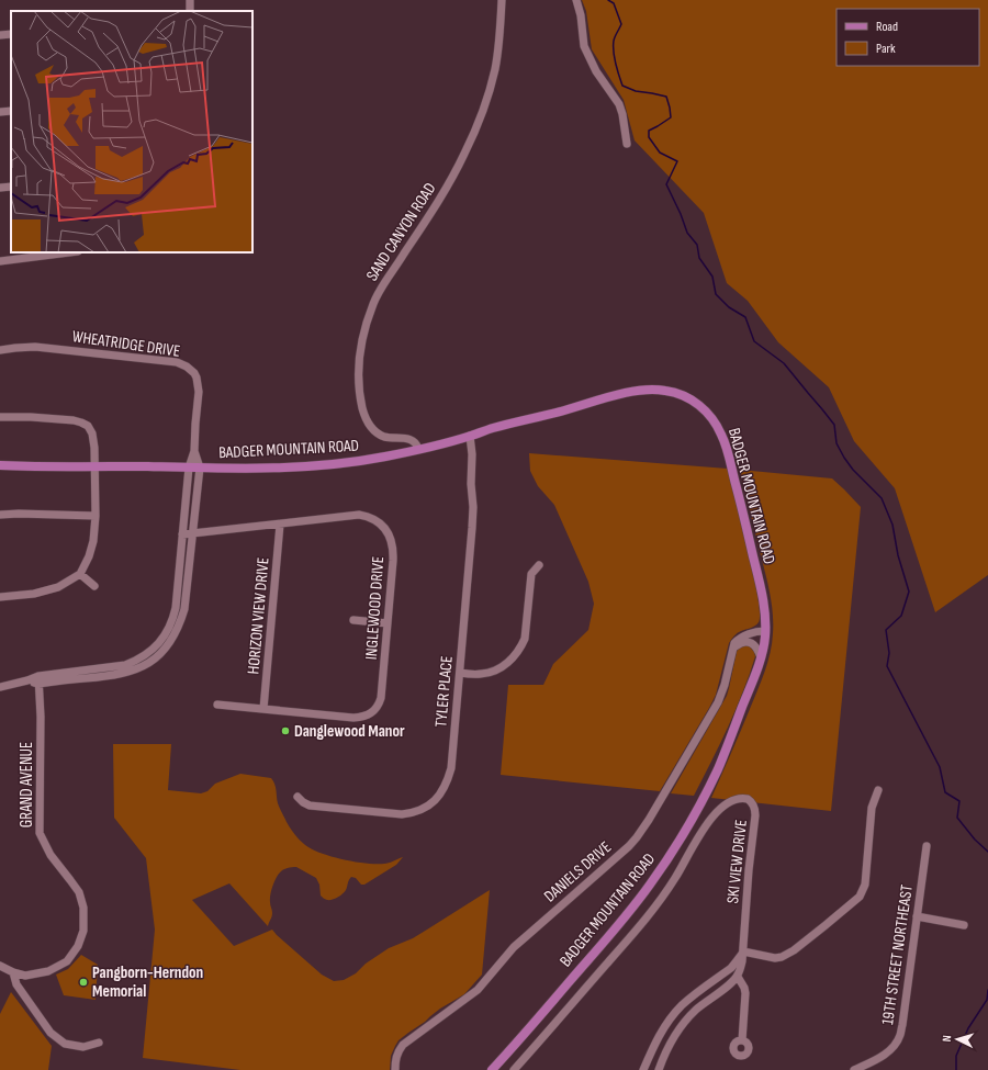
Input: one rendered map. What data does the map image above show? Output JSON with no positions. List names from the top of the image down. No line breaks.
{"streets":{"main road":["BADGER MOUNTAIN ROAD"],"street":["SAND CANYON ROAD","WHEATRIDGE DRIVE","INGLEWOOD DRIVE","HORIZON VIEW DRIVE","TYLER PLACE","GRAND AVENUE","SKI VIEW DRIVE","DANIELS DRIVE","19TH STREET NORTHEAST"]},"crossings":[["SAND CANYON ROAD","BADGER MOUNTAIN ROAD"],["WHEATRIDGE DRIVE","BADGER MOUNTAIN ROAD"],["WHEATRIDGE DRIVE","INGLEWOOD DRIVE"],["WHEATRIDGE DRIVE","GRAND AVENUE"],["BADGER MOUNTAIN ROAD","TYLER PLACE"],["BADGER MOUNTAIN ROAD","DANIELS DRIVE"],["INGLEWOOD DRIVE","HORIZON VIEW DRIVE"]],"places":["Danglewood Manor","Pangborn-Herndon Memorial"],"legend":["Road","Park"],"north":"left"}
